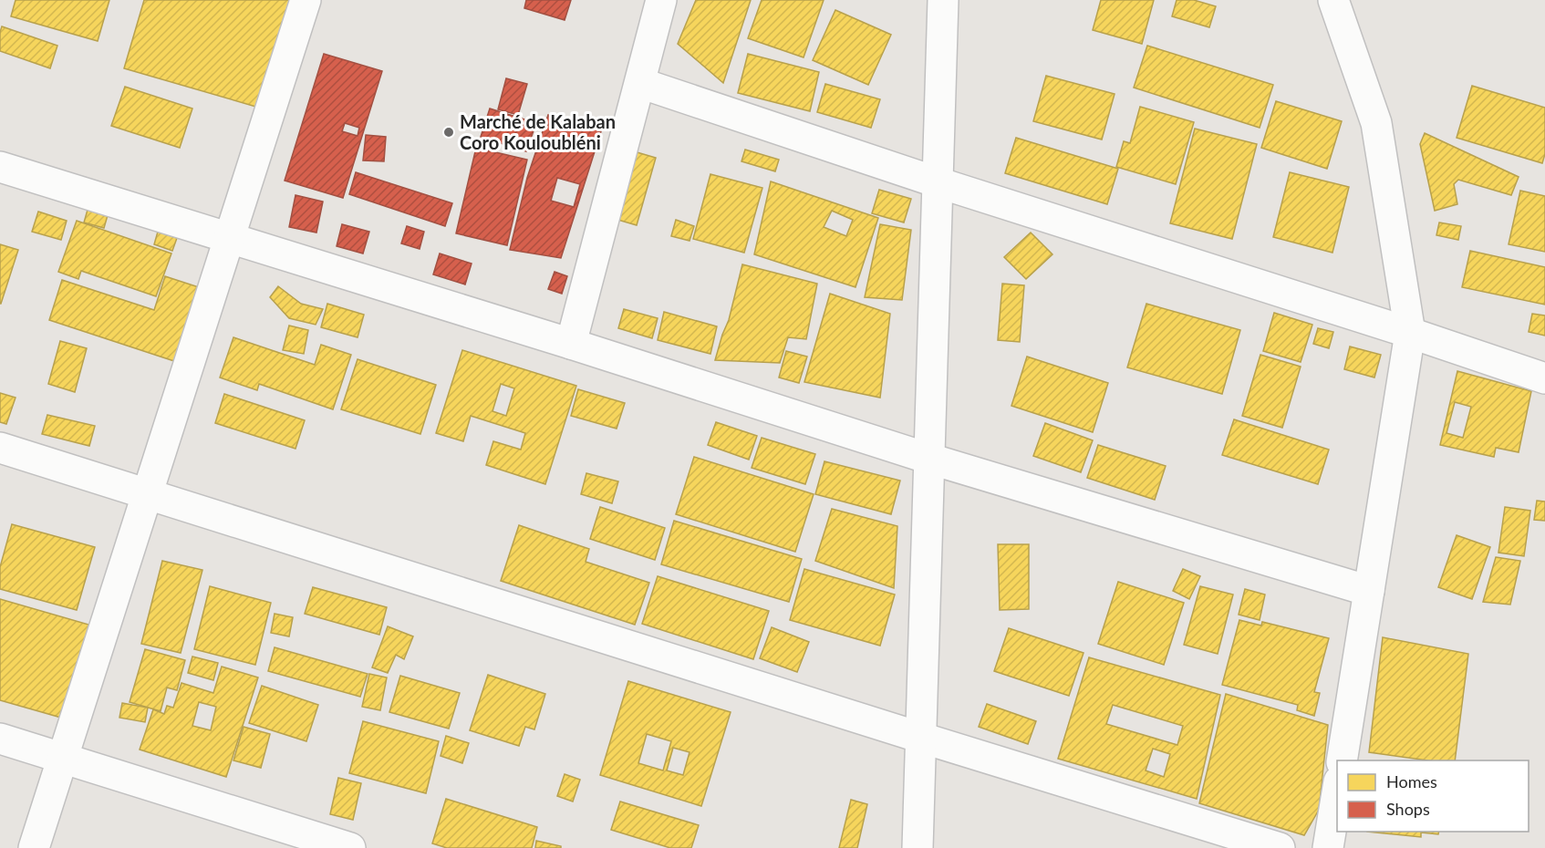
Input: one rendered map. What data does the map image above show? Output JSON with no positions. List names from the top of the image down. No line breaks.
{"places":["Marché de Kalaban Coro Kouloubléni"],"legend":["Homes","Shops"]}
